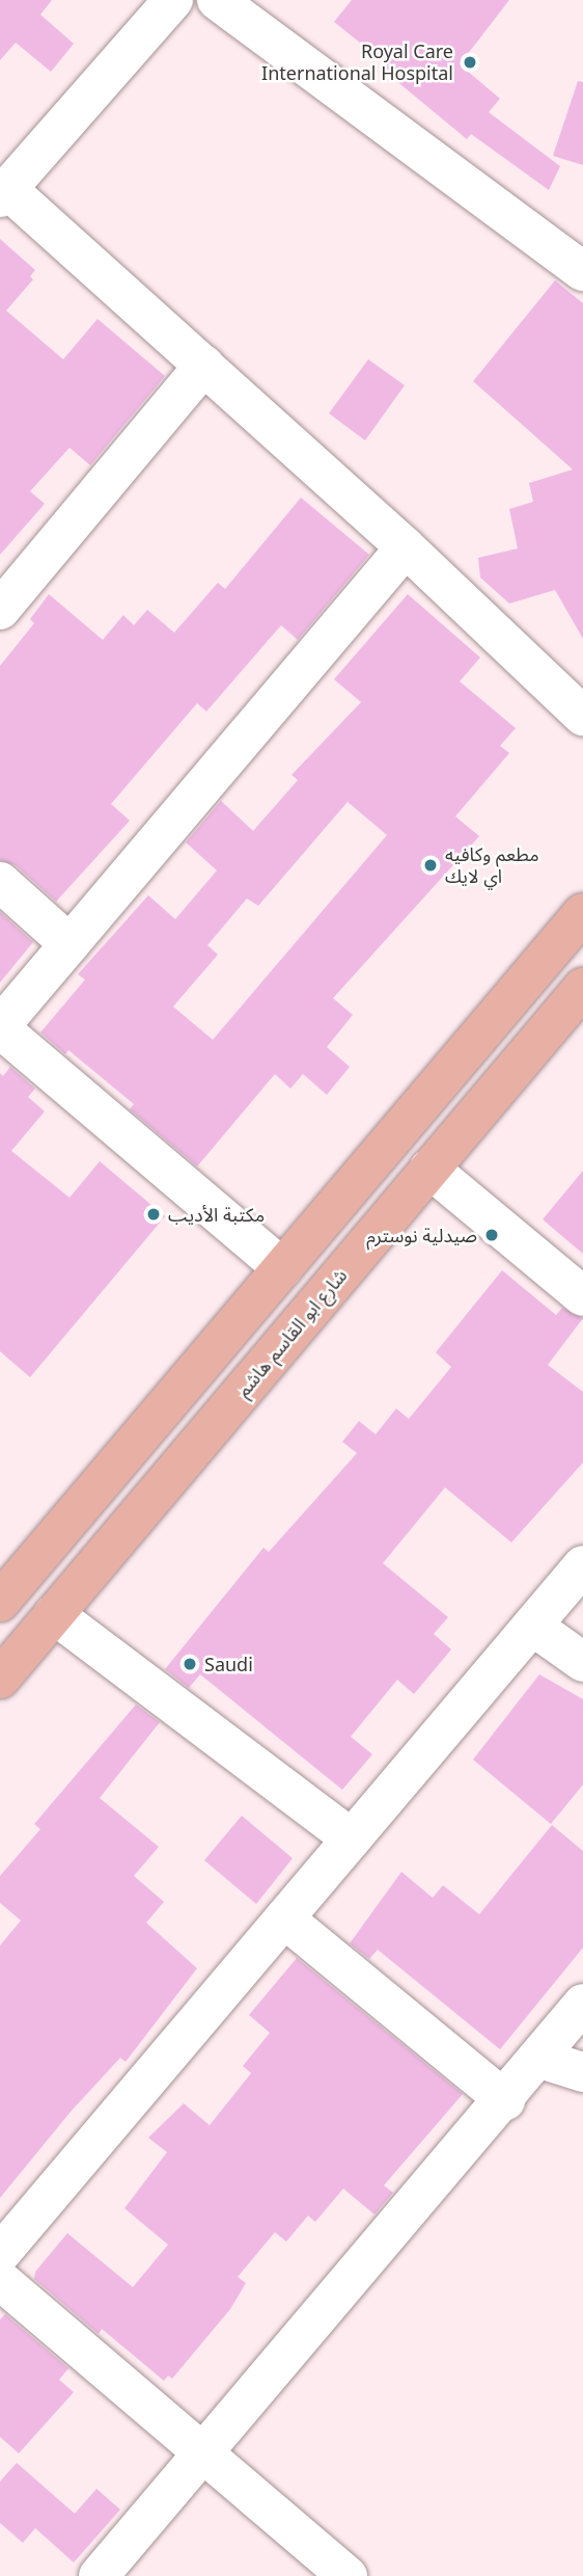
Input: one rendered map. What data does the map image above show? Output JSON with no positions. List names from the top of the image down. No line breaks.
{"streets":{"main road":["شارع ابو القاسم هاشم"]},"places":["Royal Care International Hospital","مطعم وكافيه اي لايك","مكتبة الأديب","صيدلية نوسترم","Saudi"]}
